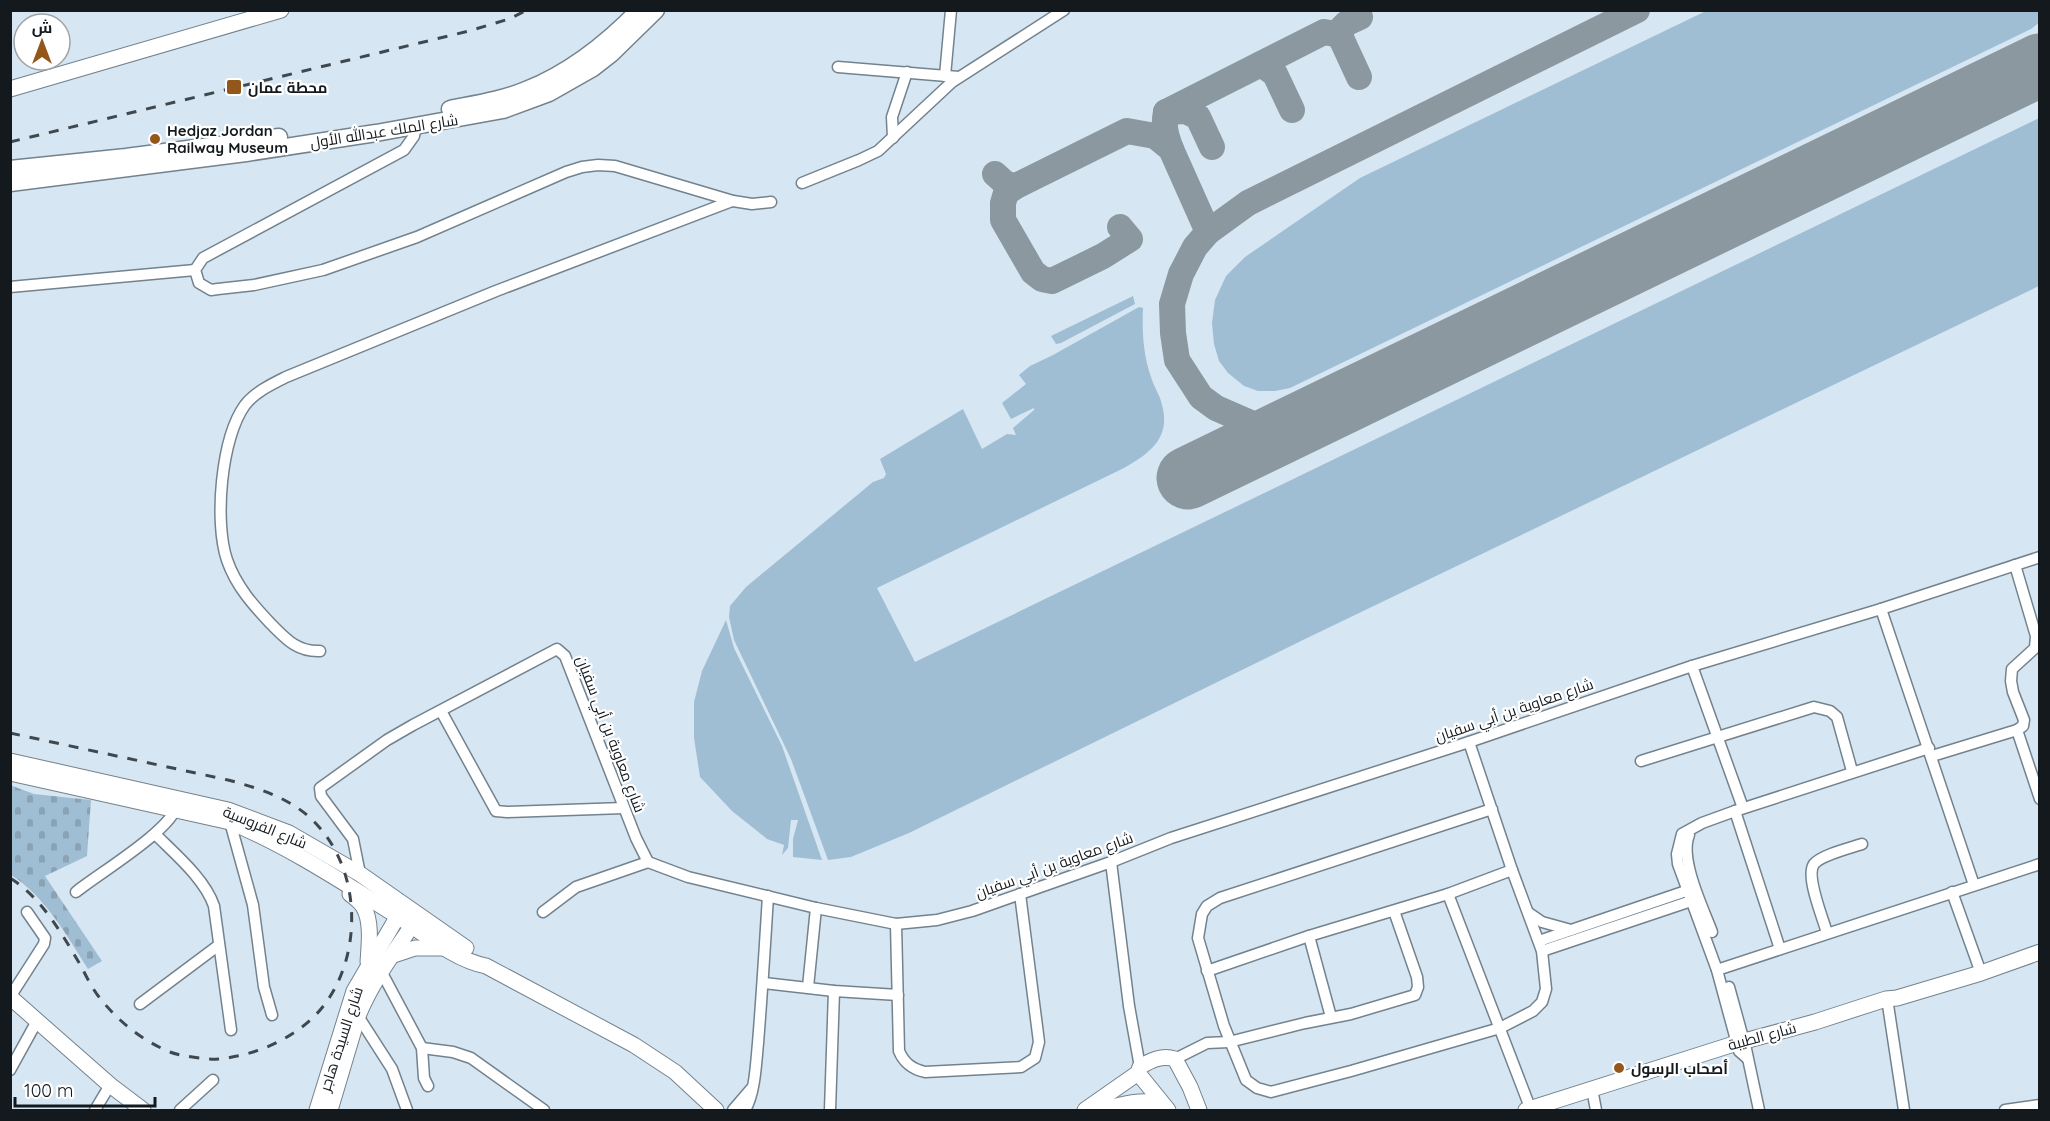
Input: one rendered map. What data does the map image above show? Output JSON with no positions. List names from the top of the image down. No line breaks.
{"streets":{"main road":["شارع الملك عبدالله الأول","شارع الفروسية","شارع الطيبة","شارع السيدة هاجر"],"street":["شارع معاوية بن أبي سفيان"]},"crossings":[["شارع معاوية بن أبي سفيان","شارع الفروسية"],["شارع الفروسية","شارع السيدة هاجر"]],"places":{"transit":["محطة عمان"],"other":["Hedjaz Jordan Railway Museum","أصحاب الرسول"]},"scale_bar":"100 m","north":"top"}
